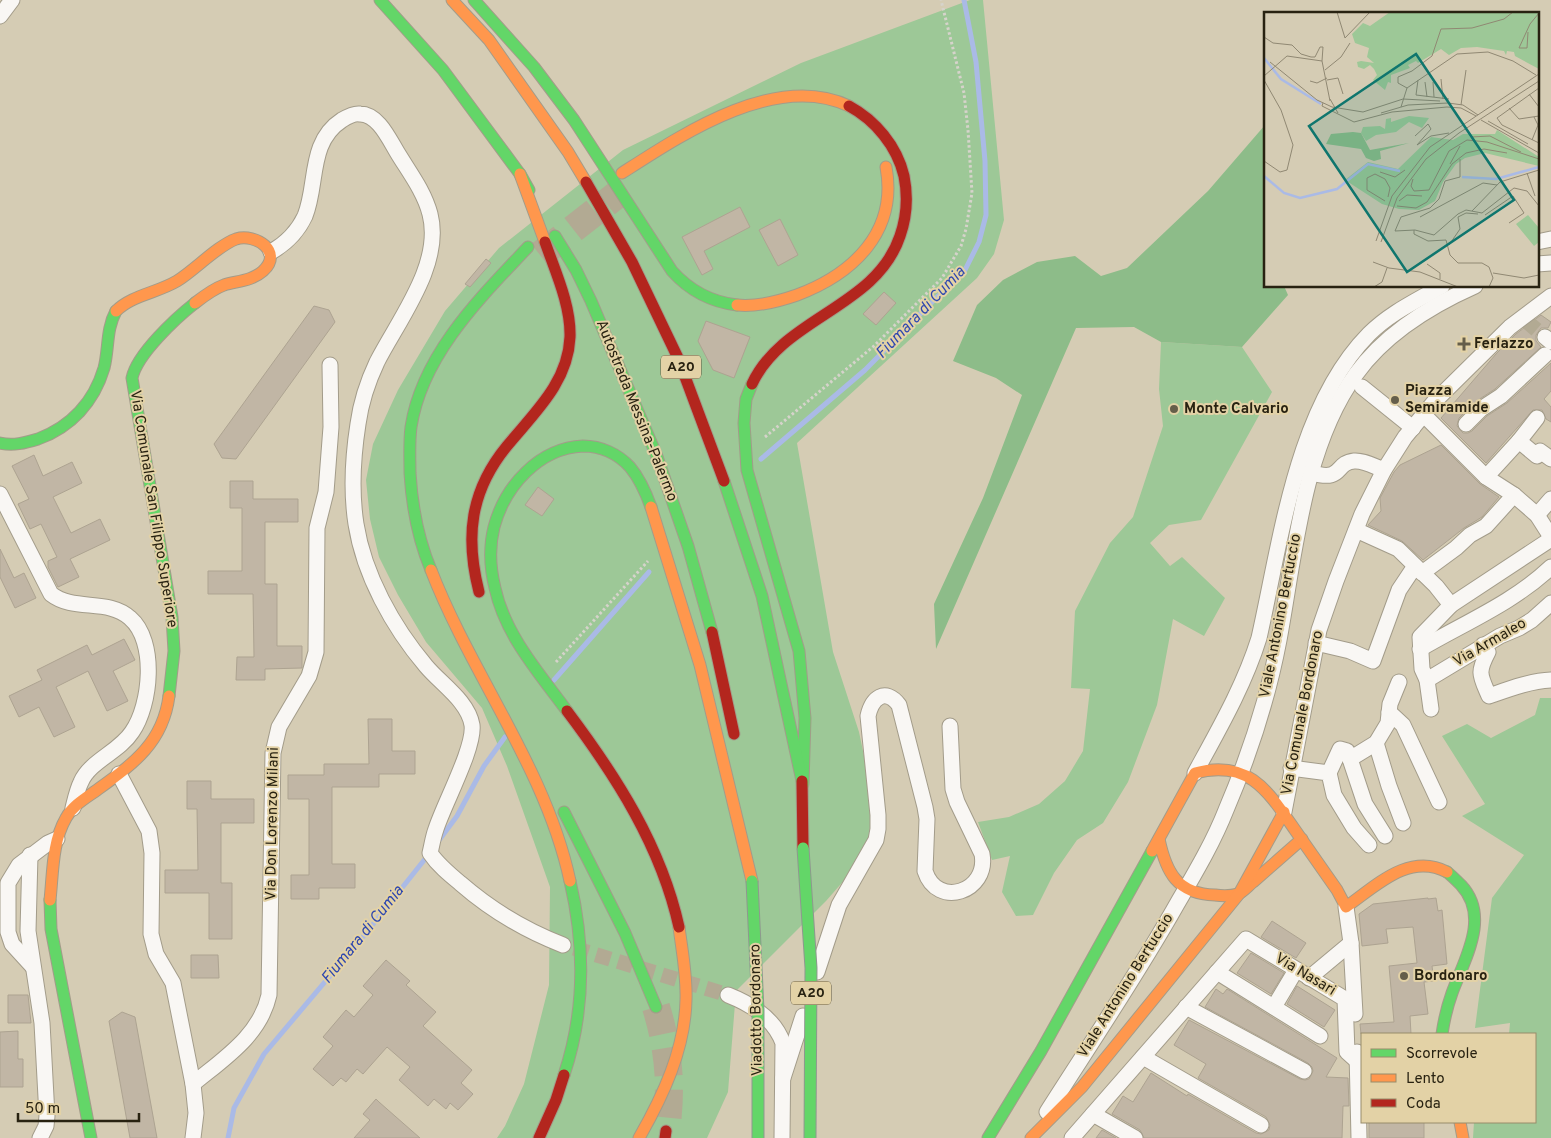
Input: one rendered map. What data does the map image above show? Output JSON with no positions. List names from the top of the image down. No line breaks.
{"streets":{"main road":["A20","Autostrada Messina-Palermo","Via Comunale San Filippo Superiore","Viale Antonino Bertuccio","Via Comunale Bordonaro","Viadotto Bordonaro"],"street":["Via Armaleo","Via Don Lorenzo Milani","Via Nasari"]},"crossings":[["Via Comunale Bordonaro","Via Nasari"]],"water":["Fiumara di Cumia"],"places":{"health":["Ferlazzo"],"other":["Piazza Semiramide","Monte Calvario","Bordonaro"]},"legend":["Scorrevole","Lento","Coda"],"scale_bar":"50 m"}
